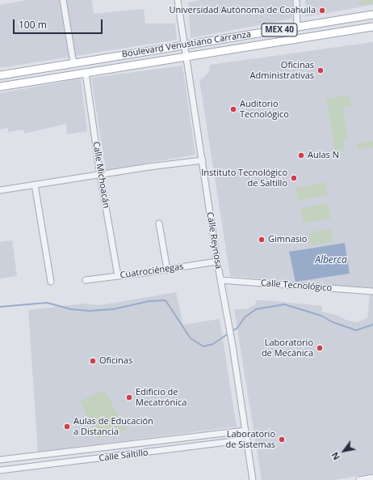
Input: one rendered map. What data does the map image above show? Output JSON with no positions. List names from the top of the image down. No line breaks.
{"streets":{"main road":["MEX 40","Boulevard Venustiano Carranza"],"street":["Calle Michoacán","Calle Reynosa","Cuatrociénegas","Calle Tecnológico","Calle Saltillo"]},"crossings":[["Boulevard Venustiano Carranza","Calle Michoacán"],["Boulevard Venustiano Carranza","Calle Reynosa"],["Calle Michoacán","Cuatrociénegas"],["Calle Reynosa","Cuatrociénegas"],["Calle Reynosa","Calle Tecnológico"],["Calle Reynosa","Calle Saltillo"]],"water":["Alberca"],"places":["Universidad Autónoma de Coahuila","Oficinas Administrativas","Auditorio Tecnológico","Aulas N","Instituto Tecnológico de Saltillo","Gimnasio","Laboratorio de Mecánica","Oficinas","Edificio de Mecatrónica","Aulas de Educación a Distancia","Laboratorio de Sistemas"],"scale_bar":"100 m","north":"bottom left"}
